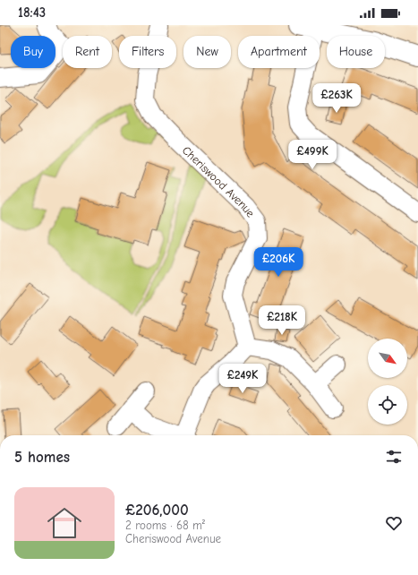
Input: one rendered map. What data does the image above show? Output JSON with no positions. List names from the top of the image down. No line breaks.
{"streets":{"street":["Cheriswood Avenue"]},"north":"bottom right","page":{"status":"18:43","chip":["Buy","Rent","Filters","New","Apartment","House"],"price":["£263K","£499K","£206K","£218K","£249K"],"heading":"5 homes","list":[{"name":"£206,000","note":"2 rooms · 68 m² · Cheriswood Avenue"}]}}
